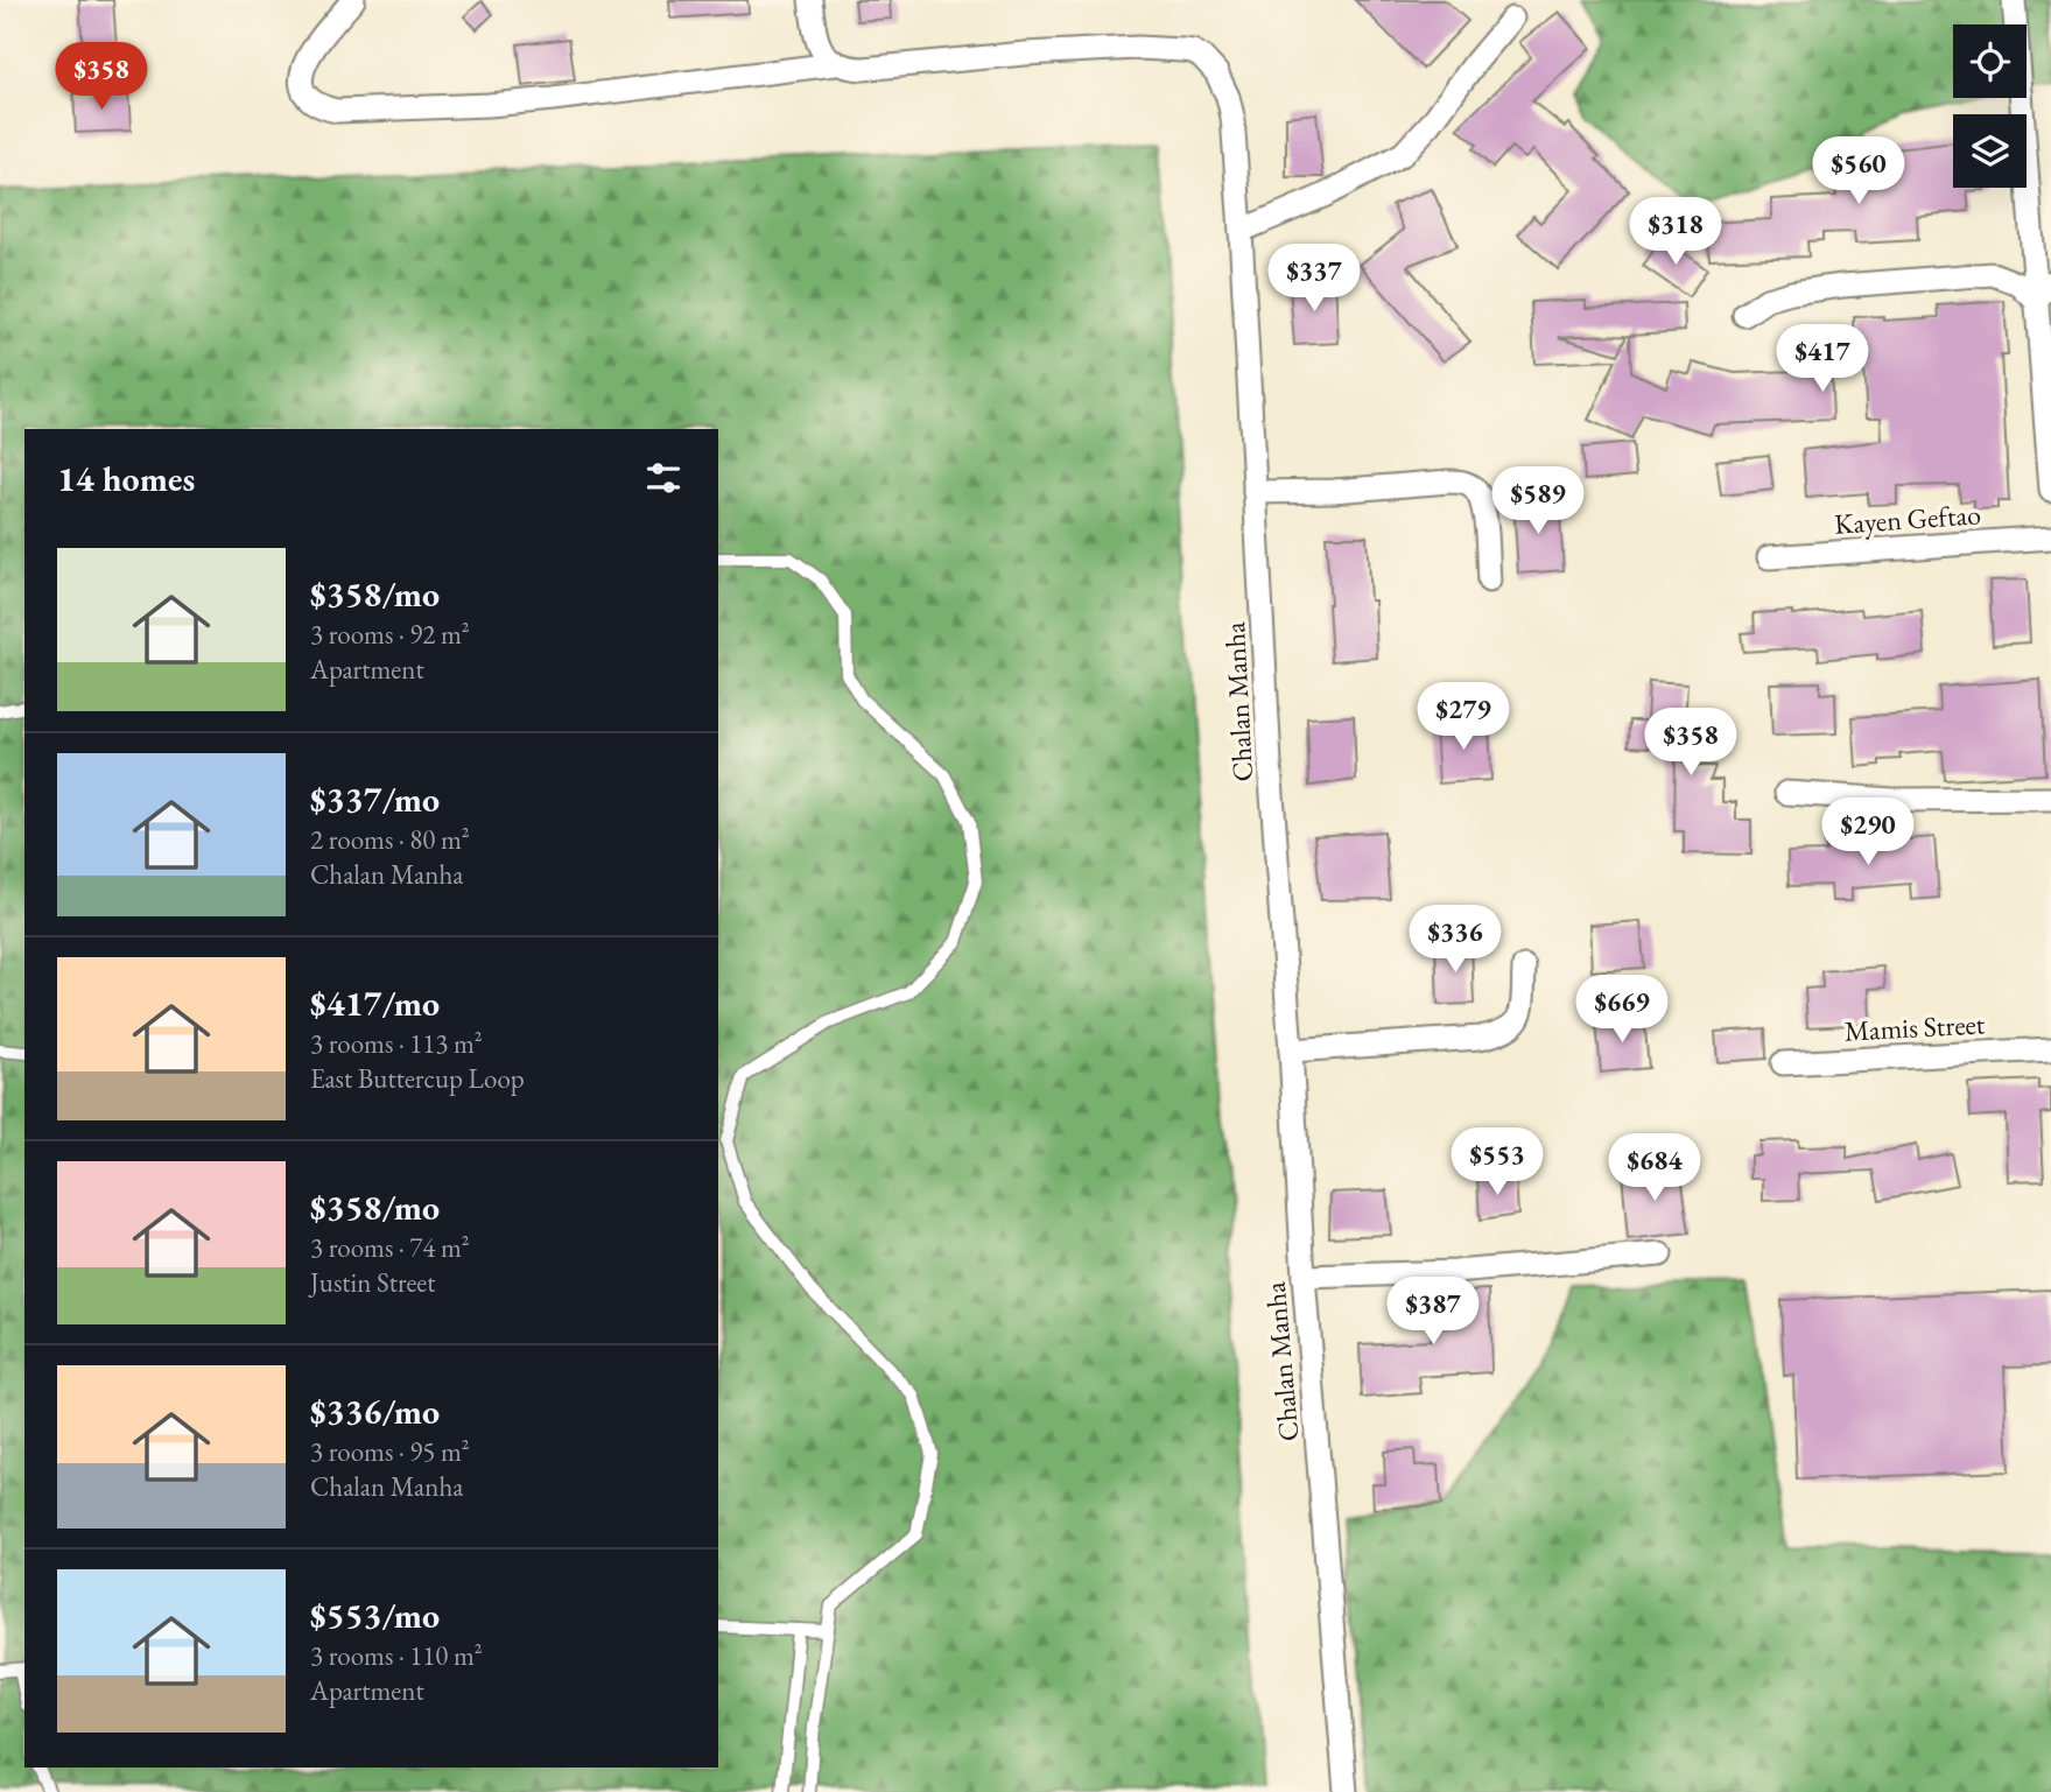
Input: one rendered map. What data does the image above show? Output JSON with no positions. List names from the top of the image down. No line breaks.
{"streets":{"street":["Kayen Geftao","Chalan Manha","Mamis Street"]},"page":{"price":["$358","$560","$318","$337","$417","$589","$279","$358","$290","$336","$669","$553","$684","$387"],"heading":"14 homes","list":[{"name":"$358/mo","note":"3 rooms · 92 m² · Apartment"},{"name":"$337/mo","note":"2 rooms · 80 m² · Chalan Manha"},{"name":"$417/mo","note":"3 rooms · 113 m² · East Buttercup Loop"},{"name":"$358/mo","note":"3 rooms · 74 m² · Justin Street"},{"name":"$336/mo","note":"3 rooms · 95 m² · Chalan Manha"},{"name":"$553/mo","note":"3 rooms · 110 m² · Apartment"}]}}
